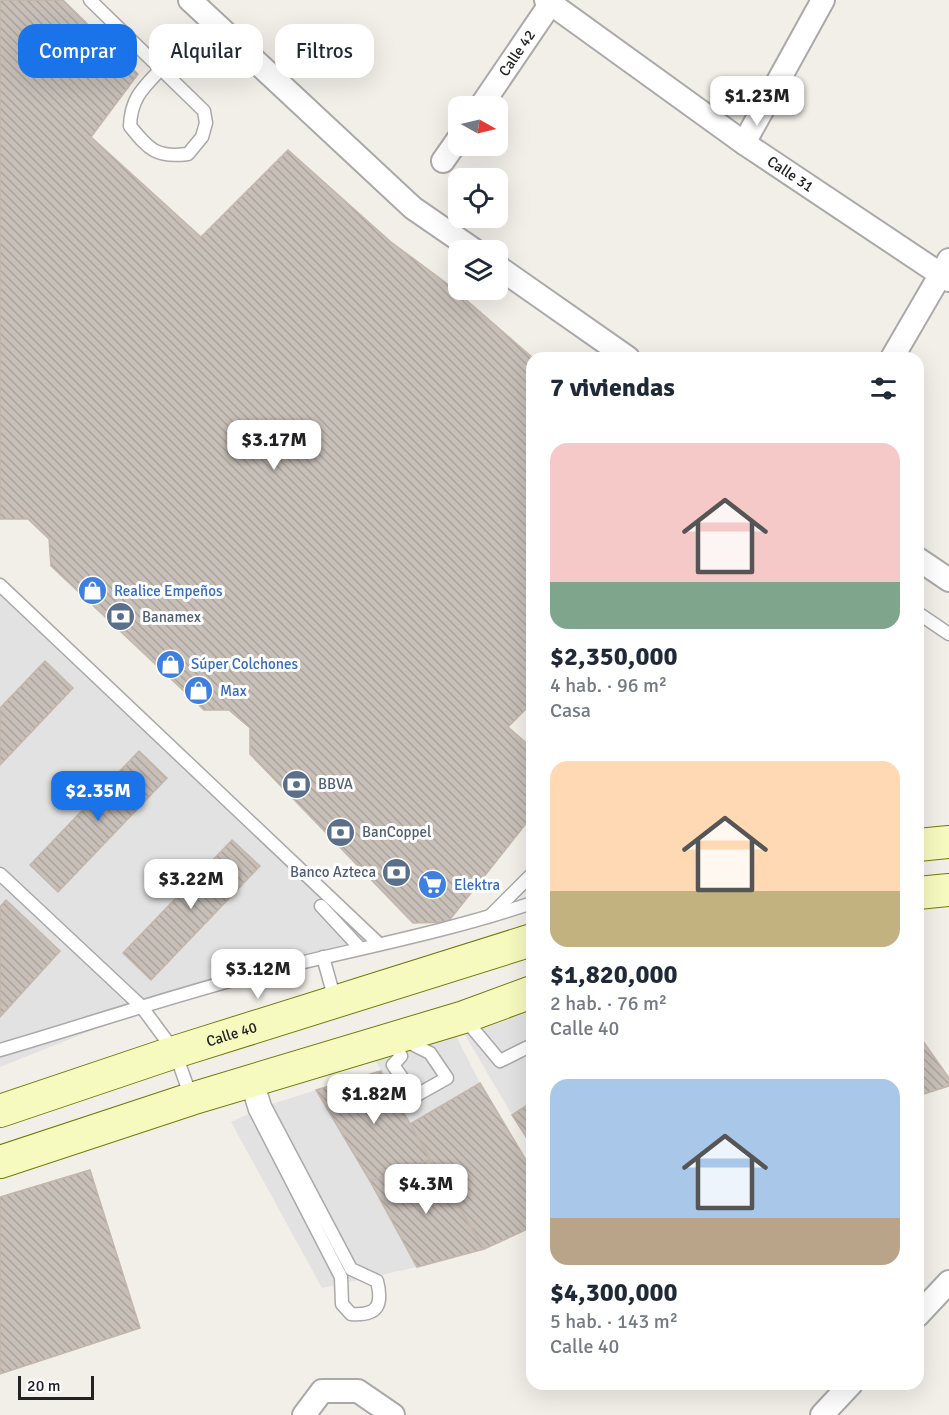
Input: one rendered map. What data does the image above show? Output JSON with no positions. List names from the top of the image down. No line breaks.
{"streets":{"main road":["Calle 40"],"street":["Calle 42","Calle 31"]},"crossings":[["Calle 42","Calle 31"]],"places":{"shop":["Realice Empeños","Súper Colchones","Max"],"bank":["Banamex","BBVA","BanCoppel","Banco Azteca"],"supermarket":["Elektra"]},"scale_bar":"20 m","north":"right","page":{"chip":["Comprar","Alquilar","Filtros"],"price":["$1.23M","$3.17M","$2.35M","$3.22M","$3.12M","$1.82M","$4.3M"],"heading":"7 viviendas","list":[{"name":"$2,350,000","note":"4 hab. · 96 m² · Casa"},{"name":"$1,820,000","note":"2 hab. · 76 m² · Calle 40"},{"name":"$4,300,000","note":"5 hab. · 143 m² · Calle 40"}],"scale":"20 m"}}
